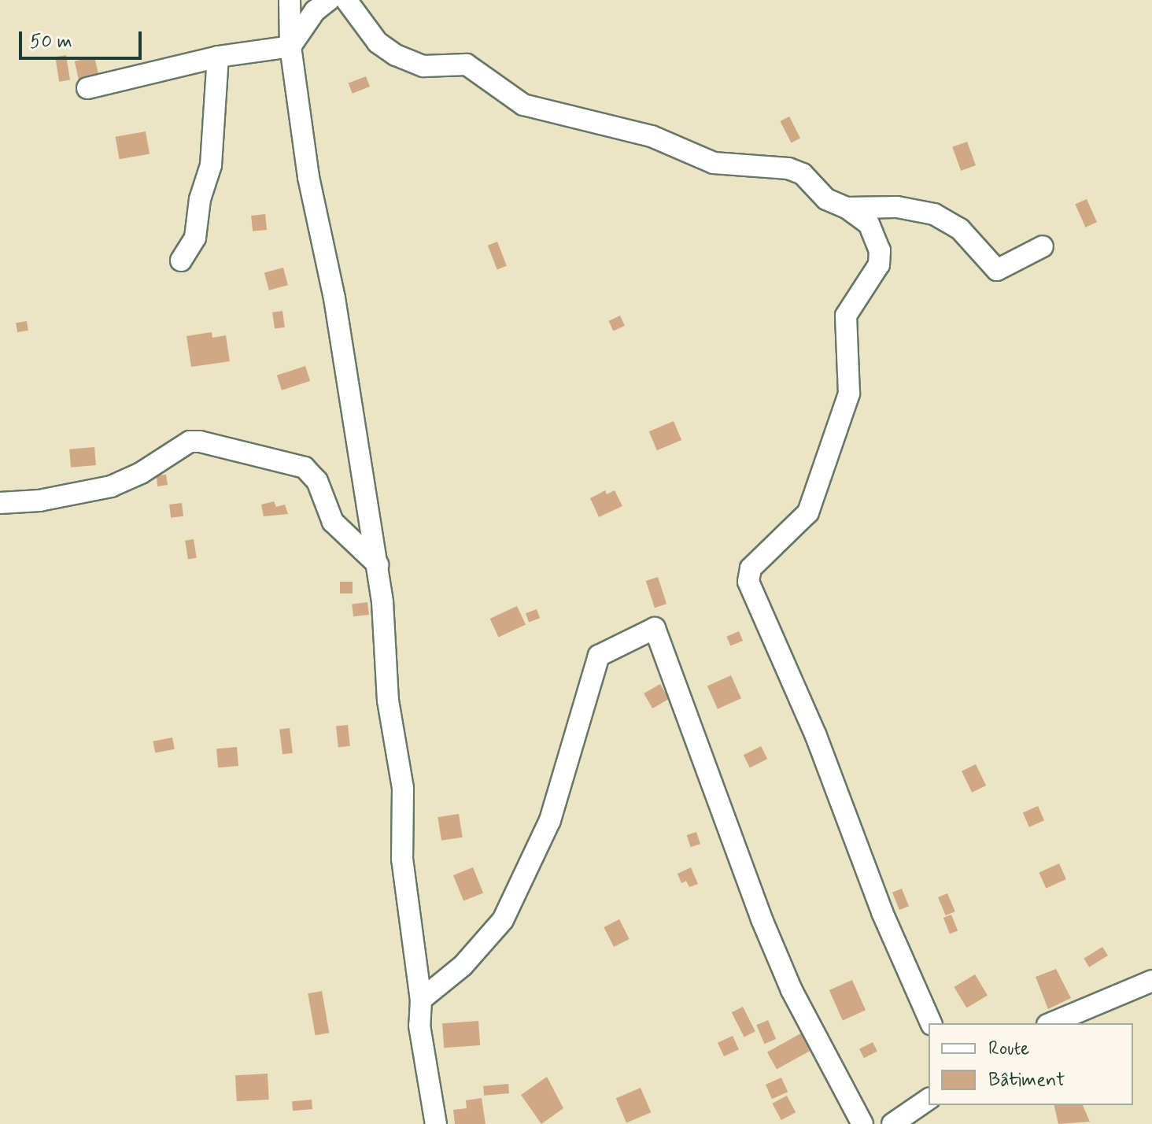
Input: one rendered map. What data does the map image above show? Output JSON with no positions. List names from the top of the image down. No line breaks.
{"legend":["Route","Bâtiment"],"scale_bar":"50 m"}
